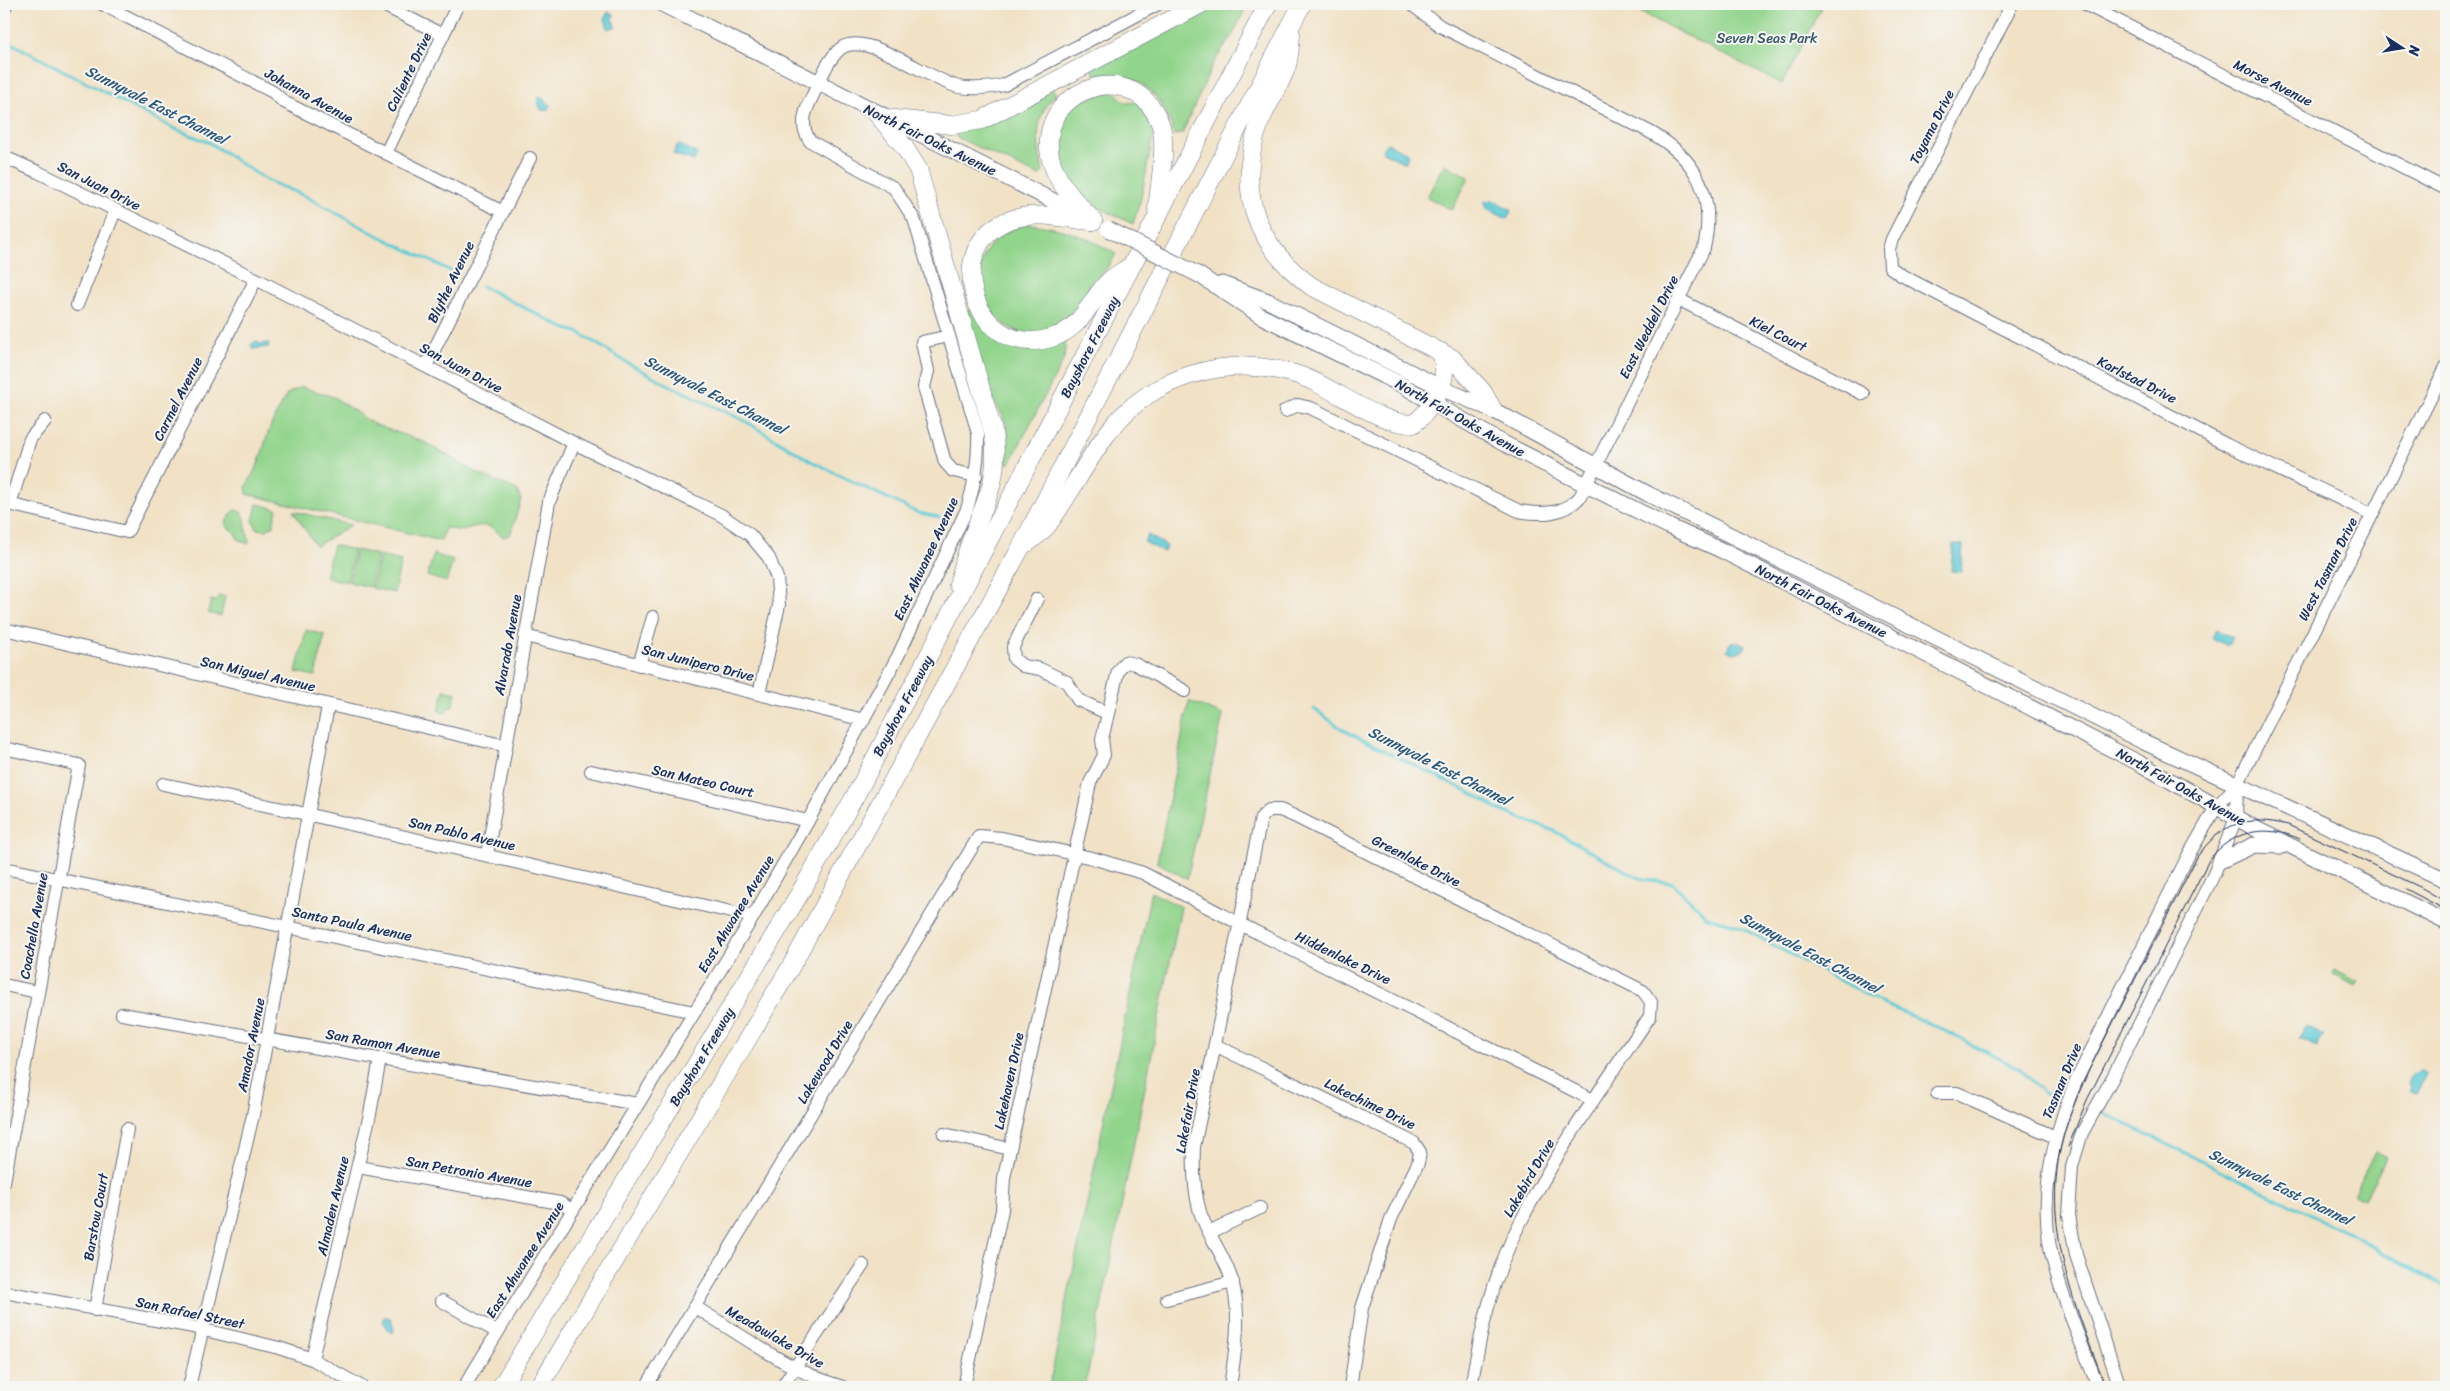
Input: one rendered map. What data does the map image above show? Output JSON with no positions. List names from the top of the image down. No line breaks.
{"streets":{"highway":["Bayshore Freeway"],"main road":["North Fair Oaks Avenue"],"street":["Caliente Drive","Morse Avenue","Johanna Avenue","Toyama Drive","San Juan Drive","Blythe Avenue","East Weddell Drive","Kiel Court","Karlstad Drive","Carmel Avenue","East Ahwanee Avenue","West Tasman Drive","Alvarado Avenue","San Junipero Drive","San Miguel Avenue","San Mateo Court","San Pablo Avenue","Greenlake Drive","Santa Paula Avenue","Coachella Avenue","Hiddenlake Drive","San Ramon Avenue","Amador Avenue","Lakewood Drive","Lakehaven Drive","Tasman Drive","Lakechime Drive","Lakefair Drive","San Petronio Avenue","Lakebird Drive","Almaden Avenue","Barstow Court","San Rafael Street","Meadowlake Drive"]},"crossings":[["Caliente Drive","Johanna Avenue"],["Johanna Avenue","Blythe Avenue"],["Toyama Drive","Karlstad Drive"],["North Fair Oaks Avenue","East Weddell Drive"],["North Fair Oaks Avenue","East Ahwanee Avenue"],["North Fair Oaks Avenue","West Tasman Drive"],["North Fair Oaks Avenue","Tasman Drive"],["San Juan Drive","Blythe Avenue"],["San Juan Drive","Carmel Avenue"],["San Juan Drive","Alvarado Avenue"],["San Juan Drive","San Junipero Drive"],["East Weddell Drive","Kiel Court"],["Karlstad Drive","West Tasman Drive"],["East Ahwanee Avenue","San Junipero Drive"],["East Ahwanee Avenue","San Mateo Court"],["East Ahwanee Avenue","San Pablo Avenue"],["East Ahwanee Avenue","Santa Paula Avenue"],["East Ahwanee Avenue","San Ramon Avenue"],["East Ahwanee Avenue","San Petronio Avenue"],["West Tasman Drive","Tasman Drive"],["Alvarado Avenue","San Junipero Drive"],["Alvarado Avenue","San Miguel Avenue"],["Alvarado Avenue","San Pablo Avenue"],["San Miguel Avenue","Amador Avenue"],["San Pablo Avenue","Amador Avenue"],["Greenlake Drive","Hiddenlake Drive"],["Greenlake Drive","Lakefair Drive"],["Greenlake Drive","Lakebird Drive"],["Santa Paula Avenue","Coachella Avenue"],["Santa Paula Avenue","Amador Avenue"],["Hiddenlake Drive","Lakewood Drive"],["Hiddenlake Drive","Lakehaven Drive"],["Hiddenlake Drive","Lakefair Drive"],["Hiddenlake Drive","Lakebird Drive"],["San Ramon Avenue","Amador Avenue"],["San Ramon Avenue","Almaden Avenue"],["Amador Avenue","San Rafael Street"],["Lakewood Drive","Lakehaven Drive"],["Lakewood Drive","Meadowlake Drive"],["Lakechime Drive","Lakefair Drive"],["San Petronio Avenue","Almaden Avenue"],["Almaden Avenue","San Rafael Street"],["Barstow Court","San Rafael Street"]],"water":["Sunnyvale East Channel"],"parks":["Seven Seas Park"],"north":"right"}
